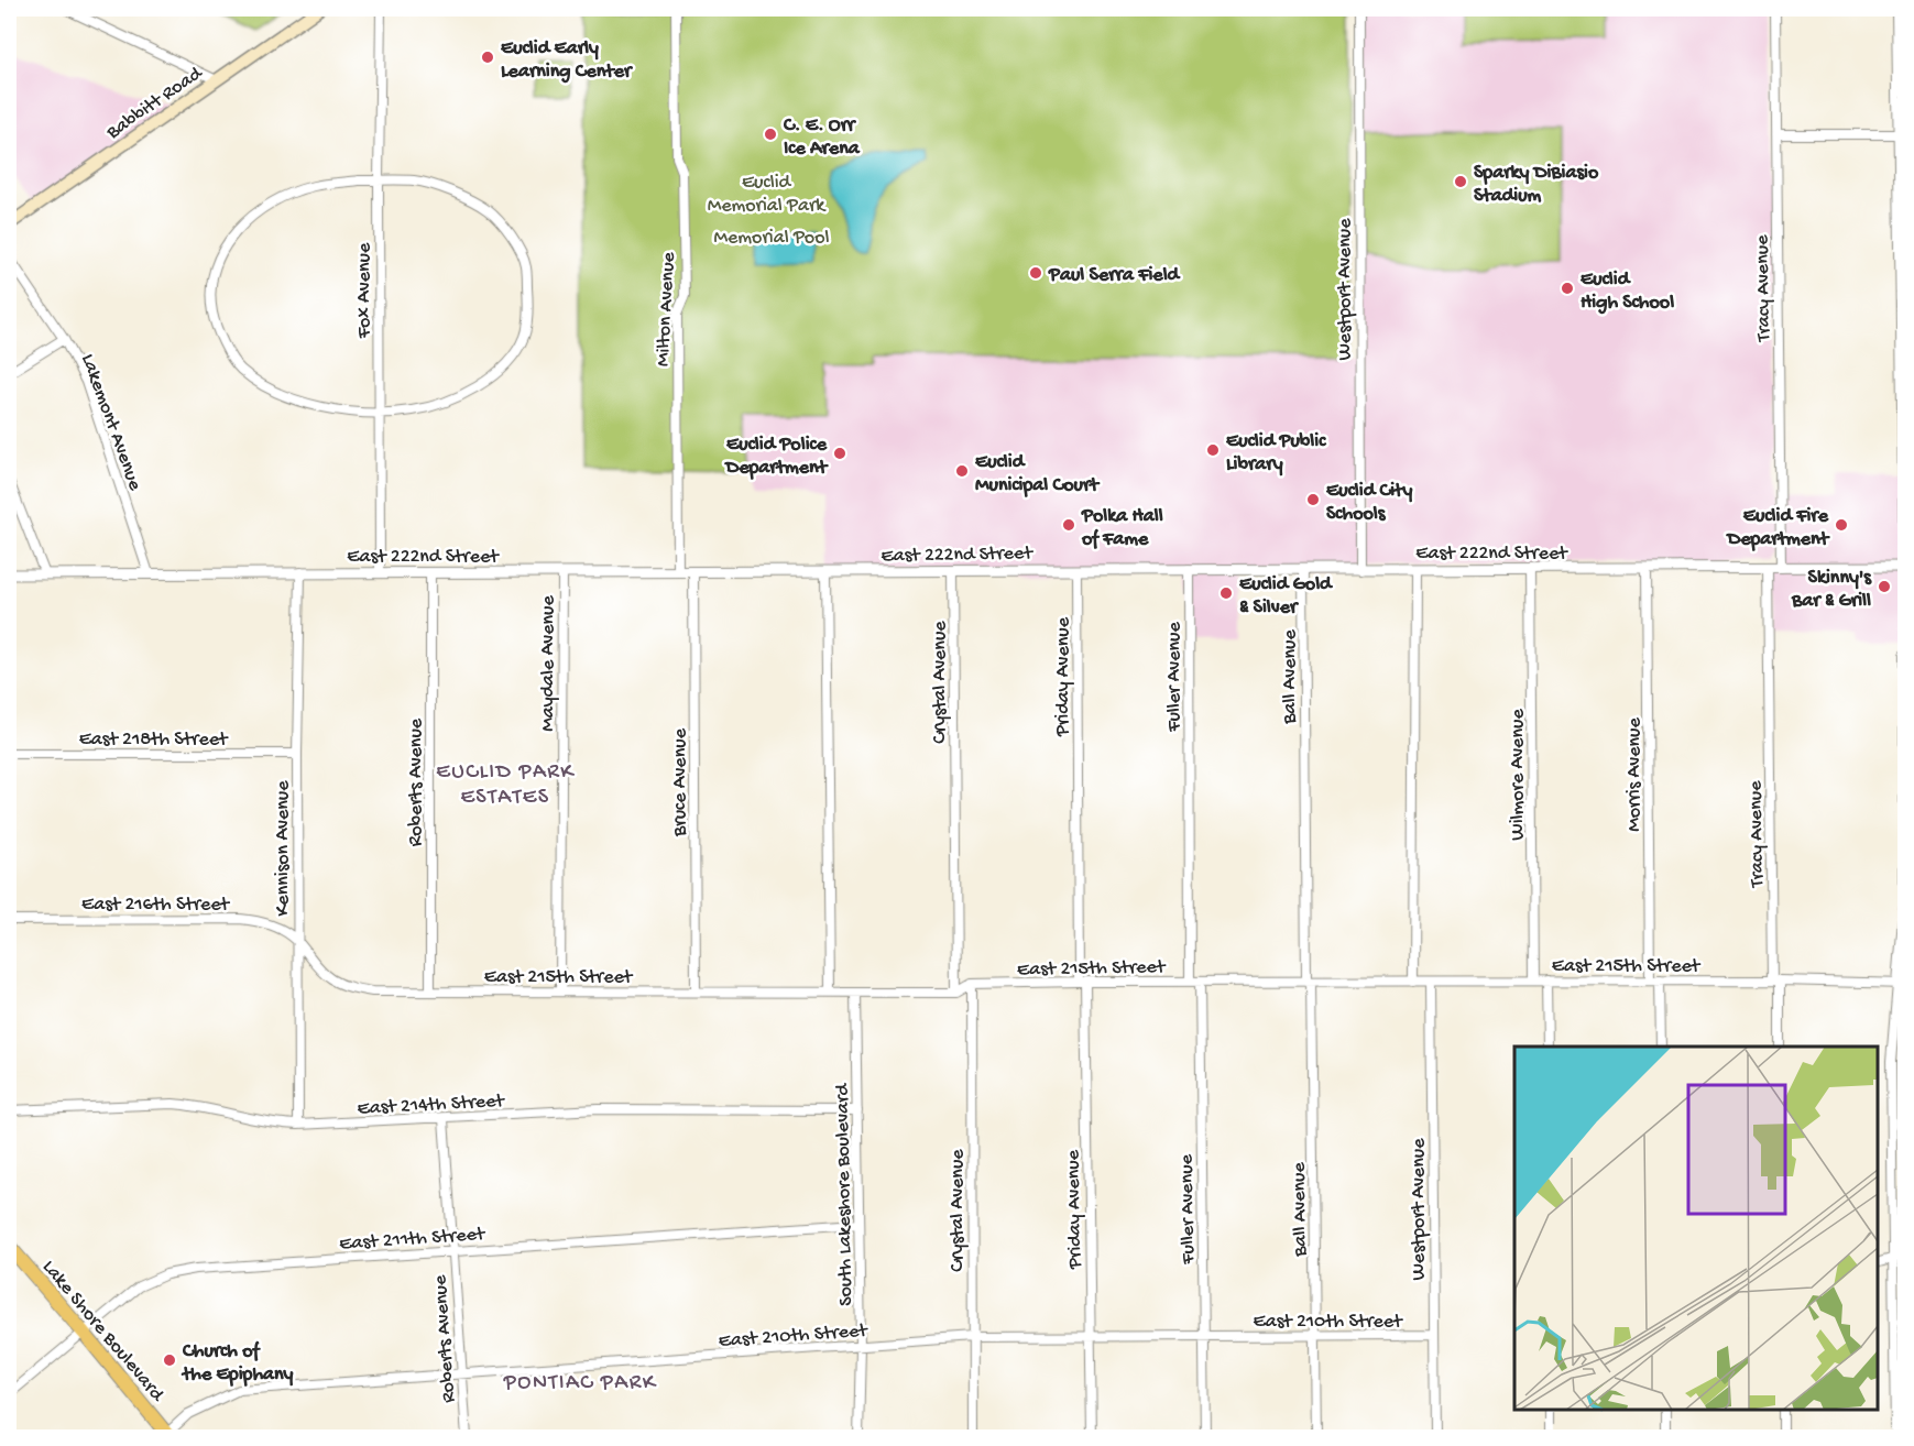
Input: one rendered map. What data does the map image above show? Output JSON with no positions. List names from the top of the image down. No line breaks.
{"streets":{"main road":["Babbitt Road","Lake Shore Boulevard"],"street":["Tracy Avenue","Westport Avenue","Fox Avenue","Milton Avenue","Lakemont Avenue","East 222nd Street","Maydale Avenue","Priday Avenue","Fuller Avenue","Ball Avenue","Crystal Avenue","East 218th Street","Wilmore Avenue","Morris Avenue","Roberts Avenue","Bruce Avenue","Kennison Avenue","East 216th Street","East 215th Street","East 214th Street","South Lakeshore Boulevard","East 211th Street","East 210th Street"]},"crossings":[["Tracy Avenue","East 222nd Street"],["Tracy Avenue","East 215th Street"],["Westport Avenue","East 222nd Street"],["Westport Avenue","East 215th Street"],["Westport Avenue","East 210th Street"],["Fox Avenue","East 222nd Street"],["Milton Avenue","East 222nd Street"],["Lakemont Avenue","East 222nd Street"],["East 222nd Street","Maydale Avenue"],["East 222nd Street","Priday Avenue"],["East 222nd Street","Fuller Avenue"],["East 222nd Street","Ball Avenue"],["East 222nd Street","Crystal Avenue"],["East 222nd Street","Wilmore Avenue"],["East 222nd Street","Morris Avenue"],["East 222nd Street","Roberts Avenue"],["East 222nd Street","Bruce Avenue"],["East 222nd Street","Kennison Avenue"],["Maydale Avenue","East 215th Street"],["Priday Avenue","East 215th Street"],["Priday Avenue","East 210th Street"],["Fuller Avenue","East 215th Street"],["Fuller Avenue","East 210th Street"],["Ball Avenue","East 215th Street"],["Ball Avenue","East 210th Street"],["Crystal Avenue","East 215th Street"],["Crystal Avenue","East 210th Street"],["East 218th Street","Kennison Avenue"],["Wilmore Avenue","East 215th Street"],["Morris Avenue","East 215th Street"],["Roberts Avenue","East 215th Street"],["Roberts Avenue","East 214th Street"],["Roberts Avenue","East 211th Street"],["Roberts Avenue","East 210th Street"],["Bruce Avenue","East 215th Street"],["Kennison Avenue","East 216th Street"],["Kennison Avenue","East 215th Street"],["Kennison Avenue","East 214th Street"],["East 216th Street","East 215th Street"],["East 215th Street","South Lakeshore Boulevard"],["East 214th Street","South Lakeshore Boulevard"],["South Lakeshore Boulevard","East 211th Street"],["South Lakeshore Boulevard","East 210th Street"],["East 211th Street","Lake Shore Boulevard"],["East 210th Street","Lake Shore Boulevard"]],"districts":["EUCLID PARK ESTATES","PONTIAC PARK"],"parks":["Euclid Memorial Park","Memorial Pool"],"places":["Euclid Early Learning Center","C. E. Orr Ice Arena","Sparky DiBiasio Stadium","Paul Serra Field","Euclid High School","Euclid Public Library","Euclid Police Department","Euclid Municipal Court","Euclid City Schools","Polka Hall of Fame","Euclid Fire Department","Skinny's Bar & Grill","Euclid Gold & Silver","Church of the Epiphany"]}
